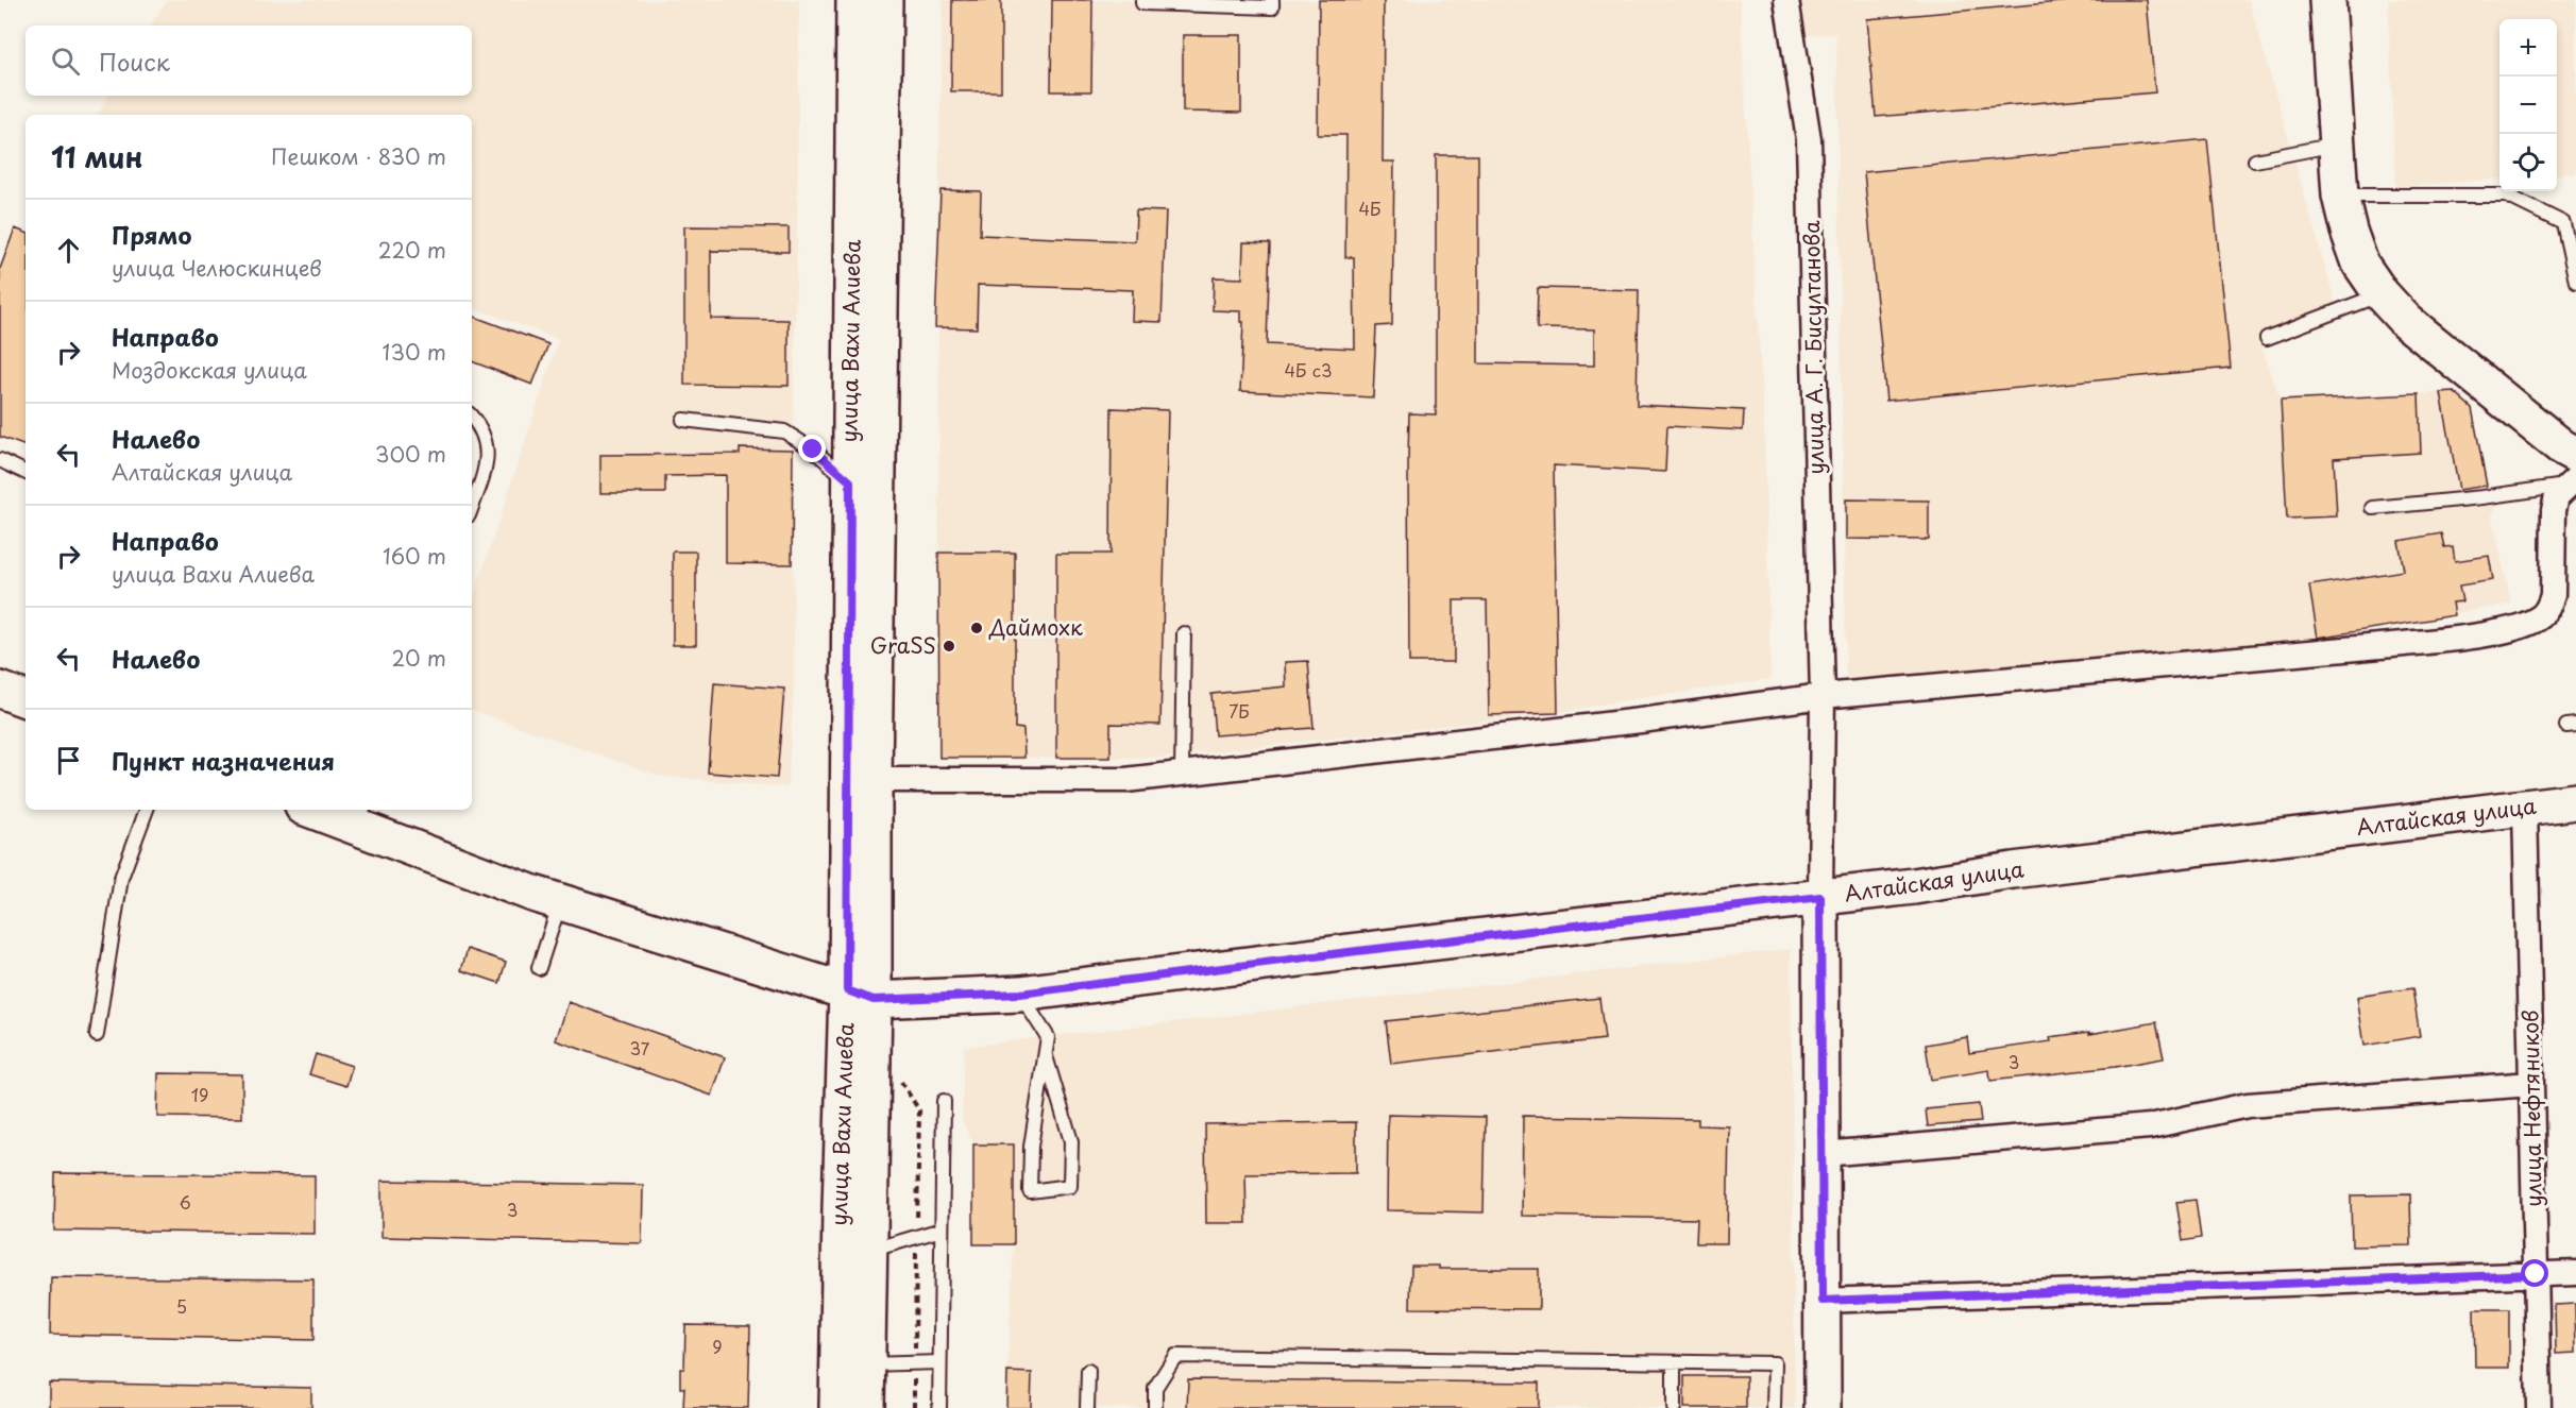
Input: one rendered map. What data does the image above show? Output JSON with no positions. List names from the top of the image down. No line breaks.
{"streets":{"main road":["улица Вахи Алиева","Алтайская улица"],"street":["улица А. Г. Бисултанова","улица Нефтяников"]},"crossings":[["улица Вахи Алиева","Алтайская улица"],["улица А. Г. Бисултанова","Алтайская улица"],["Алтайская улица","улица Нефтяников"]],"places":["Даймохк","GraSS"],"house_numbers":["4Б","4Б с3","7Б","37","3","19","6","3","5","9"],"page":{"map_buttons":["+","−"],"search":"Поиск","heading":["11 мин","Пешком · 830 m"],"list":[["Прямо","улица Челюскинцев","220 m"],["Направо","Моздокская улица","130 m"],["Налево","Алтайская улица","300 m"],["Направо","улица Вахи Алиева","160 m"],["Налево","20 m"],"Пункт назначения"]}}
